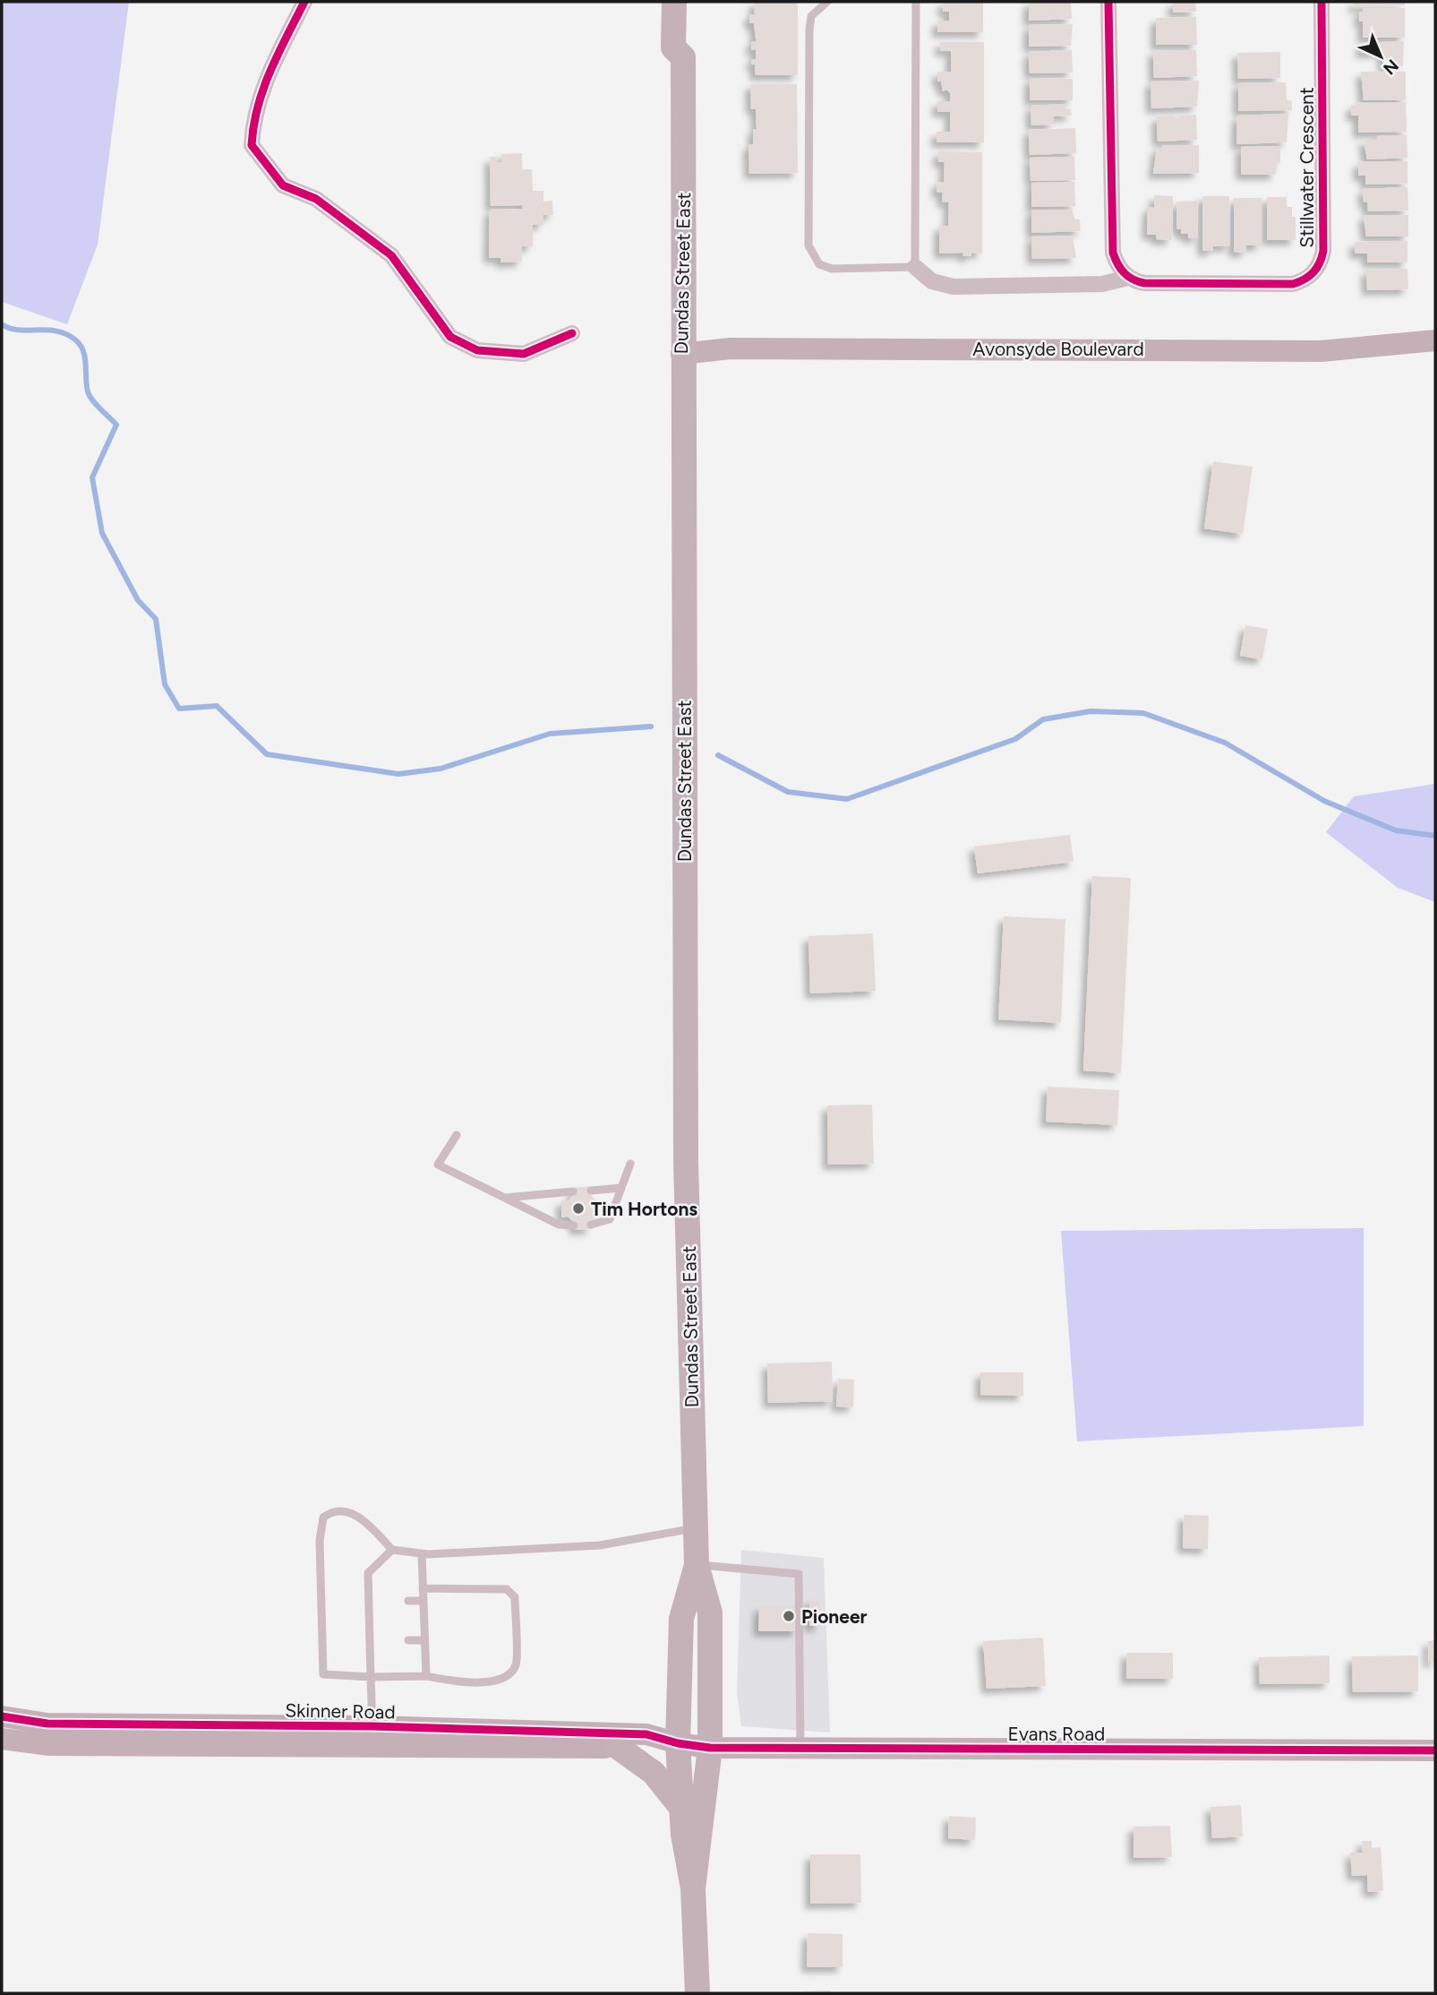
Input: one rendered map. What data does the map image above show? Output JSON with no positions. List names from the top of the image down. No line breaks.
{"streets":{"main road":["Dundas Street East"],"street":["Stillwater Crescent","Avonsyde Boulevard","Skinner Road","Evans Road"]},"crossings":[["Dundas Street East","Avonsyde Boulevard"],["Dundas Street East","Skinner Road"],["Dundas Street East","Evans Road"],["Skinner Road","Evans Road"]],"places":["Tim Hortons","Pioneer"],"north":"bottom right"}
